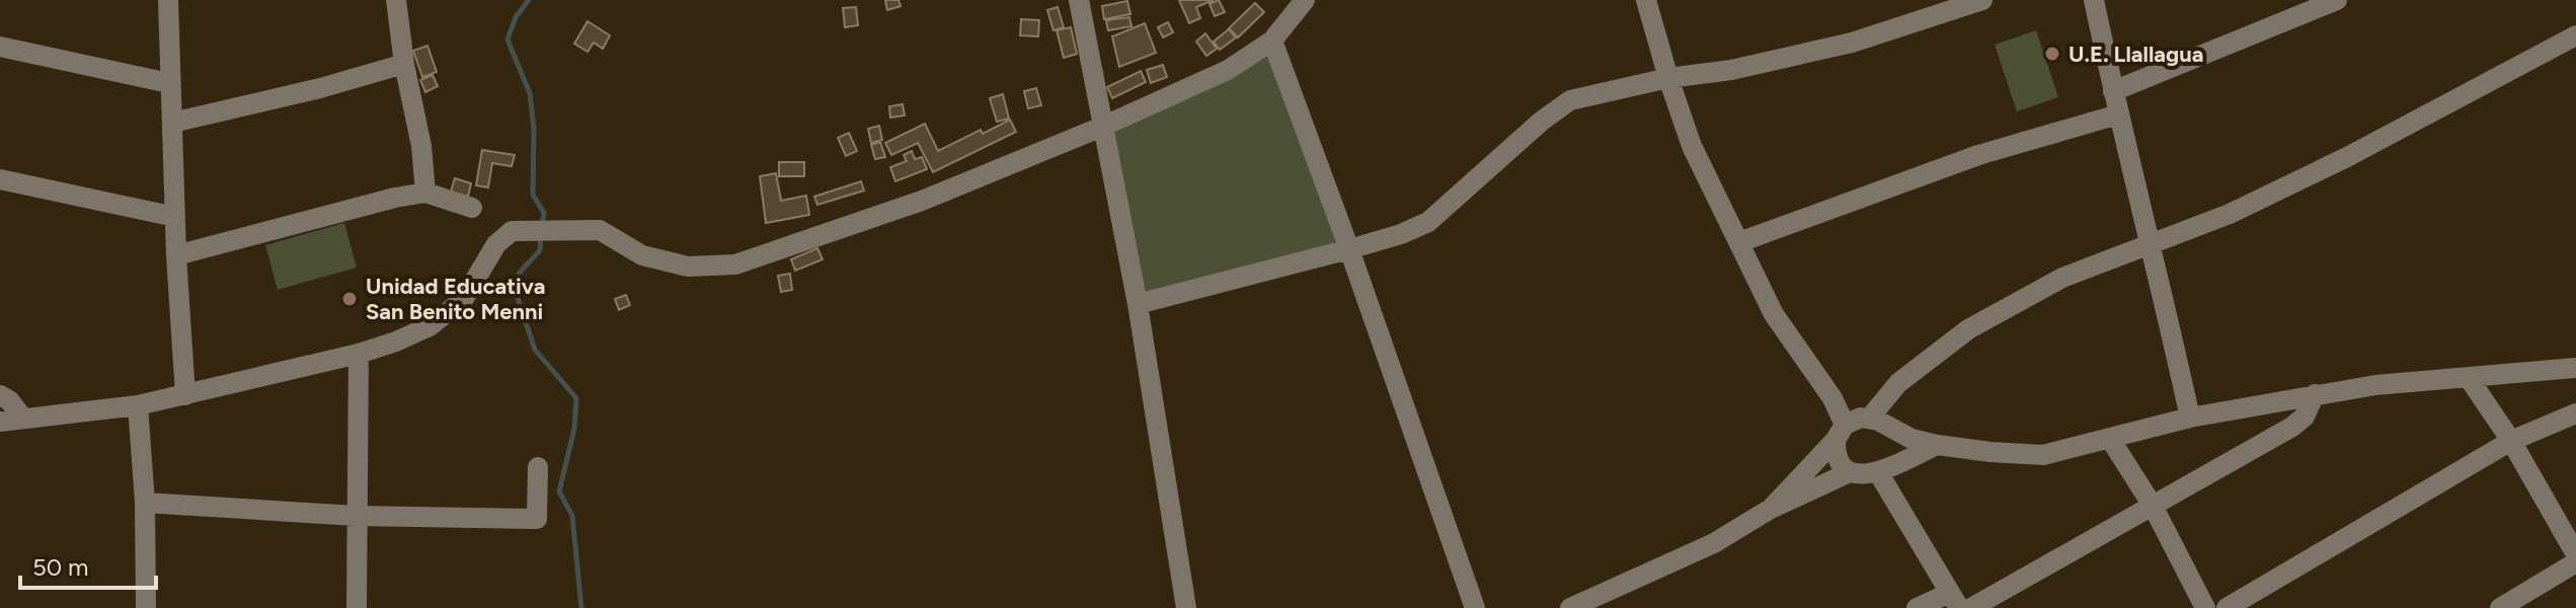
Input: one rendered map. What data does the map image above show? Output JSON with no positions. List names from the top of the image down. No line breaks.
{"places":["U.E. Llallagua","Unidad Educativa San Benito Menni"],"scale_bar":"50 m"}
